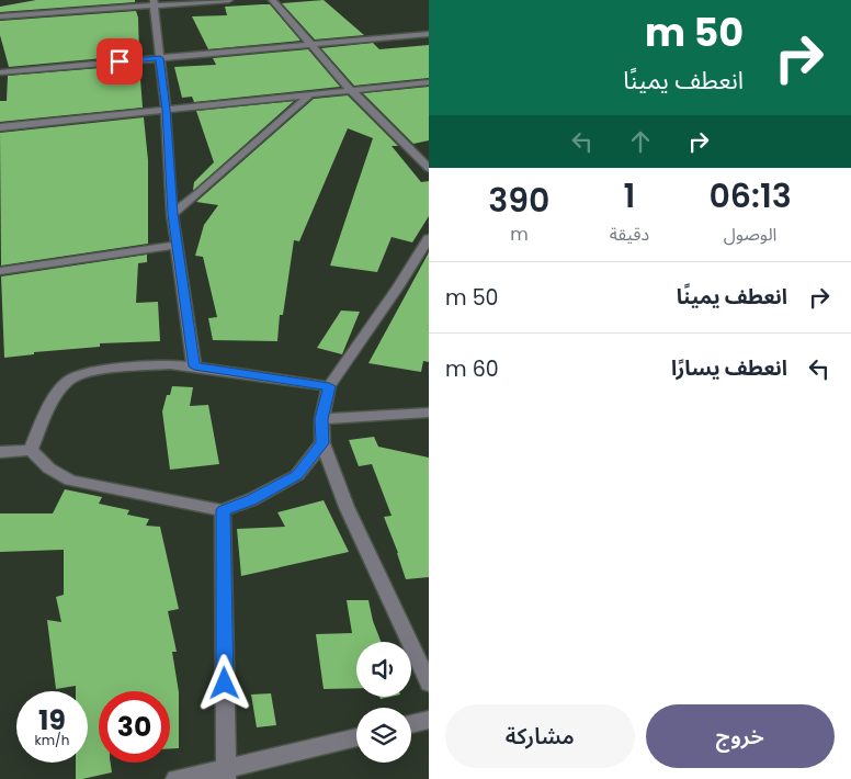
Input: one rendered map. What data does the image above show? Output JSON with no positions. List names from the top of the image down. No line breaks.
{"page":{"turn":["50 m","انعطف يمينًا"],"eta":["06:13","الوصول","1","دقيقة","390","m"],"list":[{"name":"انعطف يمينًا","value":"50 m"},{"name":"انعطف يسارًا","value":"60 m"}],"speed":"19 km/h","limit":"30","buttons":["خروج","مشاركة"]}}
